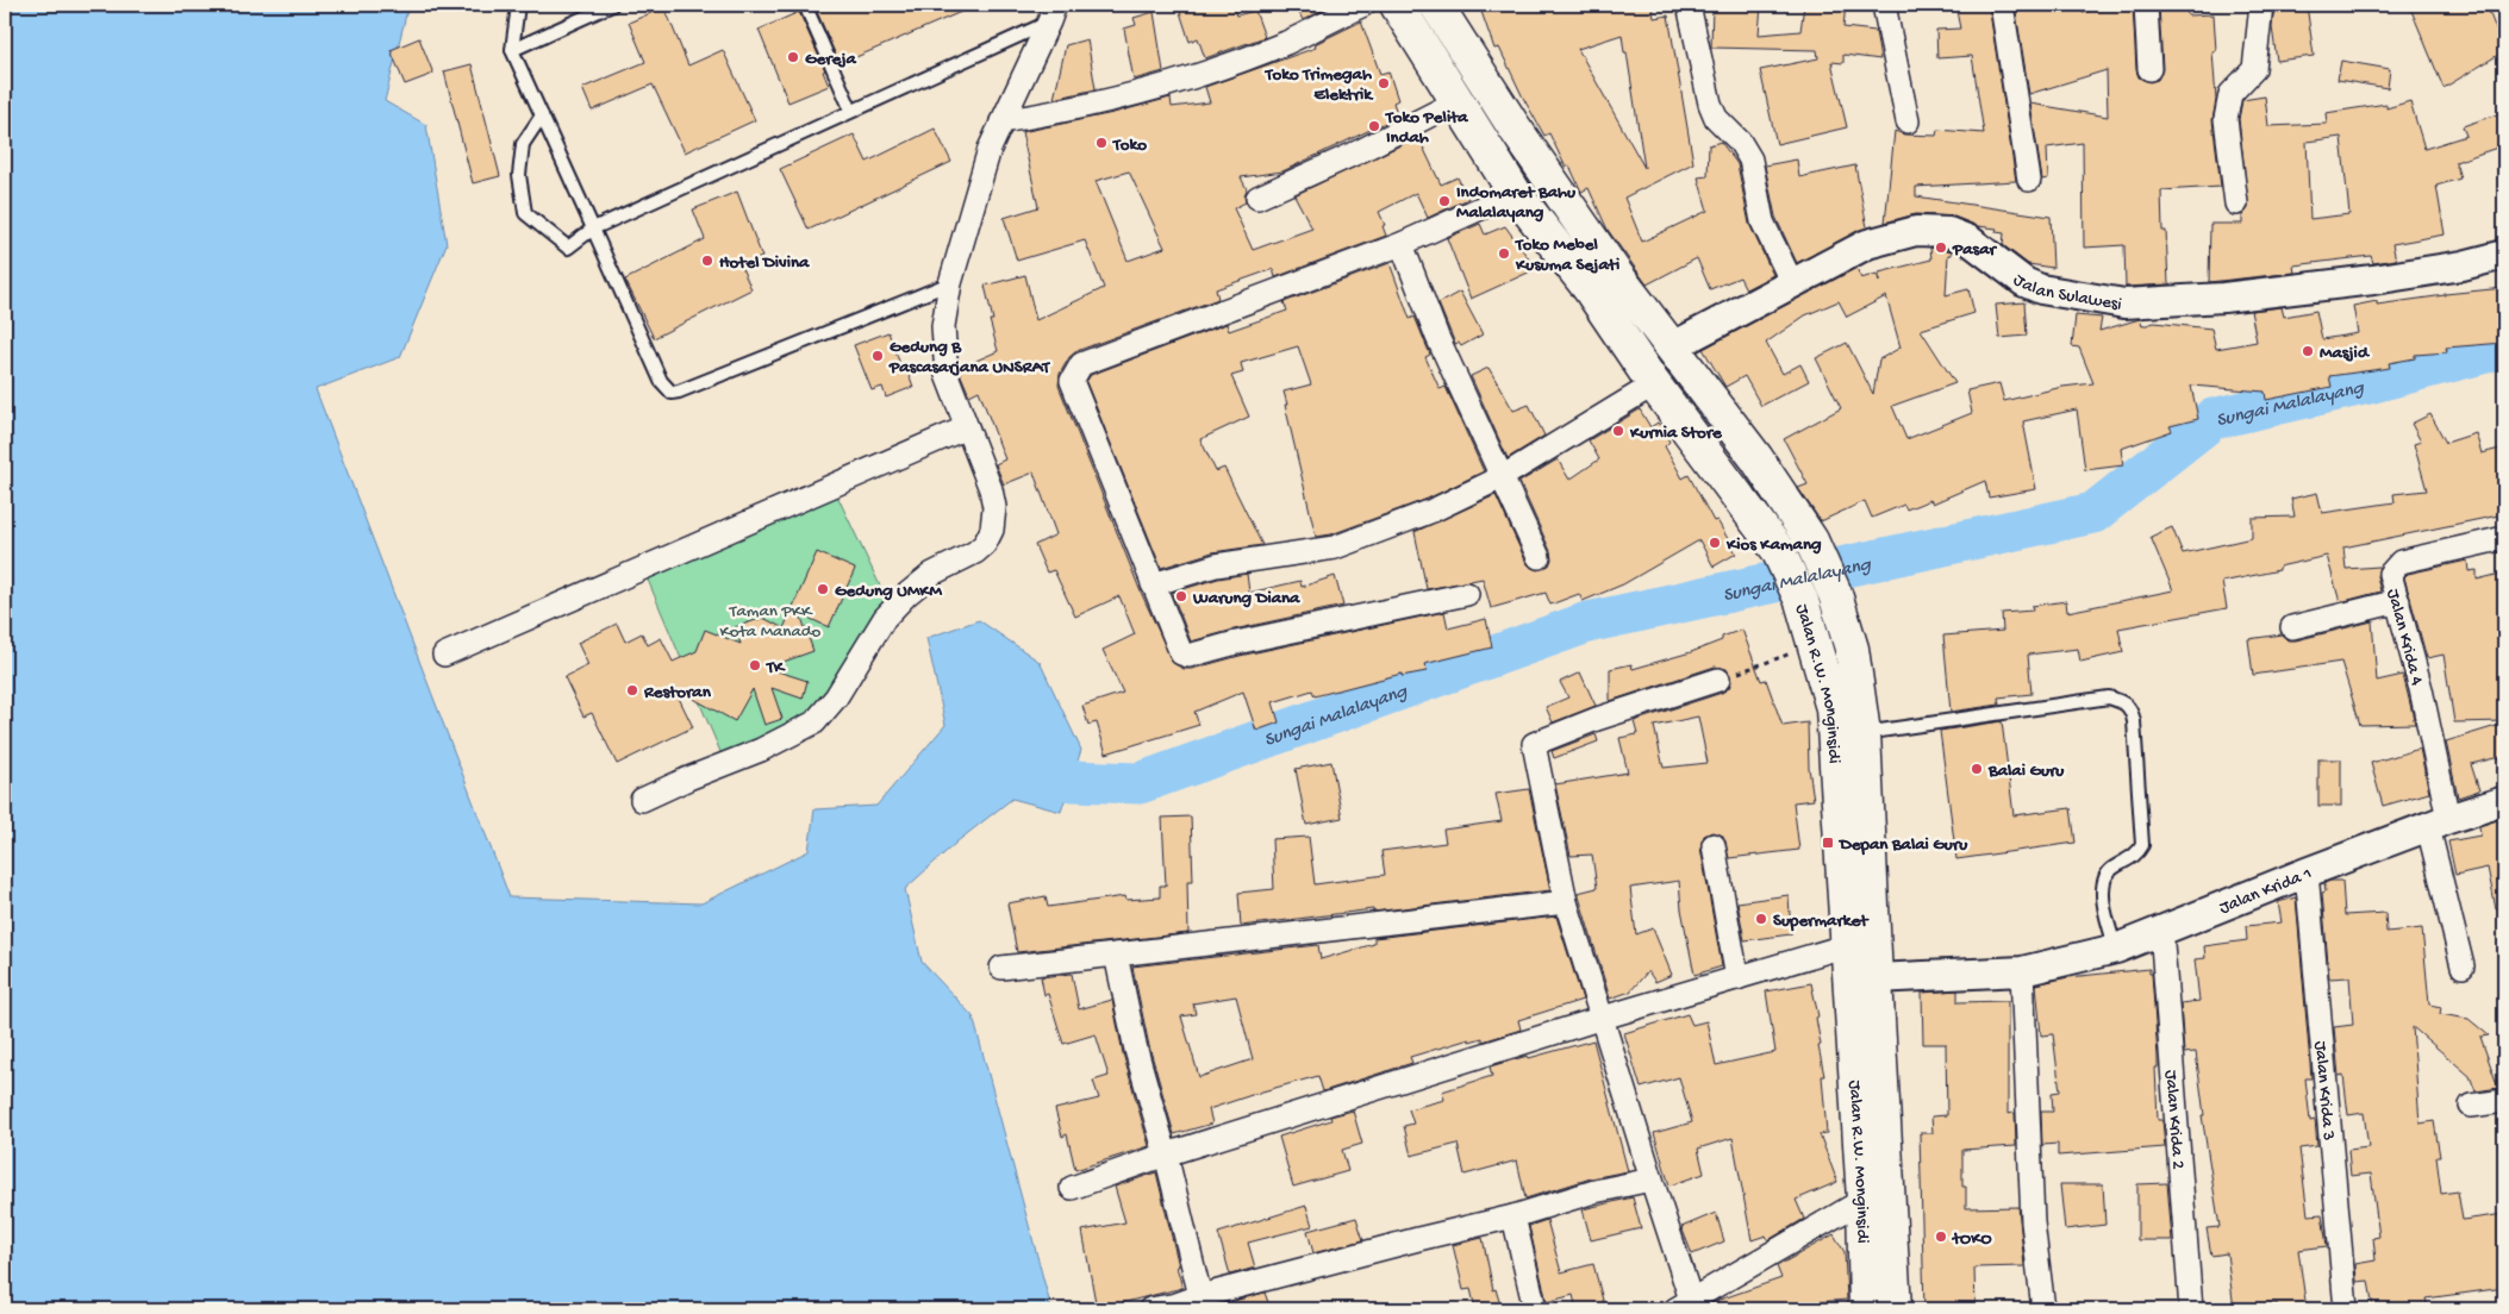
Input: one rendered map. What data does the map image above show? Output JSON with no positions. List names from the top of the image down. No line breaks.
{"streets":{"highway":["Jalan R.W. Monginsidi"],"street":["Jalan Sulawesi","Jalan Krida 4","Jalan Krida 1","Jalan Krida 3","Jalan Krida 2"]},"crossings":[["Jalan Sulawesi","Jalan R.W. Monginsidi"],["Jalan Krida 4","Jalan Krida 1"],["Jalan R.W. Monginsidi","Jalan Krida 1"],["Jalan Krida 1","Jalan Krida 3"],["Jalan Krida 1","Jalan Krida 2"]],"water":["Sungai Malalayang"],"parks":["Taman PKK Kota Manado"],"places":{"other":["Gereja","Toko Trimegah Elektrik","Toko Pelita Indah","Toko","Indomaret Bahu Malalayang","Pasar","Toko Mebel Kusuma Sejati","Hotel Divina","Masjid","Gedung B Pascasarjana UNSRAT","Kurnia Store","Kios Kamang","Gedung UMKM","Warung Diana","TK","Restoran","Balai Guru","Supermarket","tOKO"],"transit":["Depan Balai Guru"]}}
